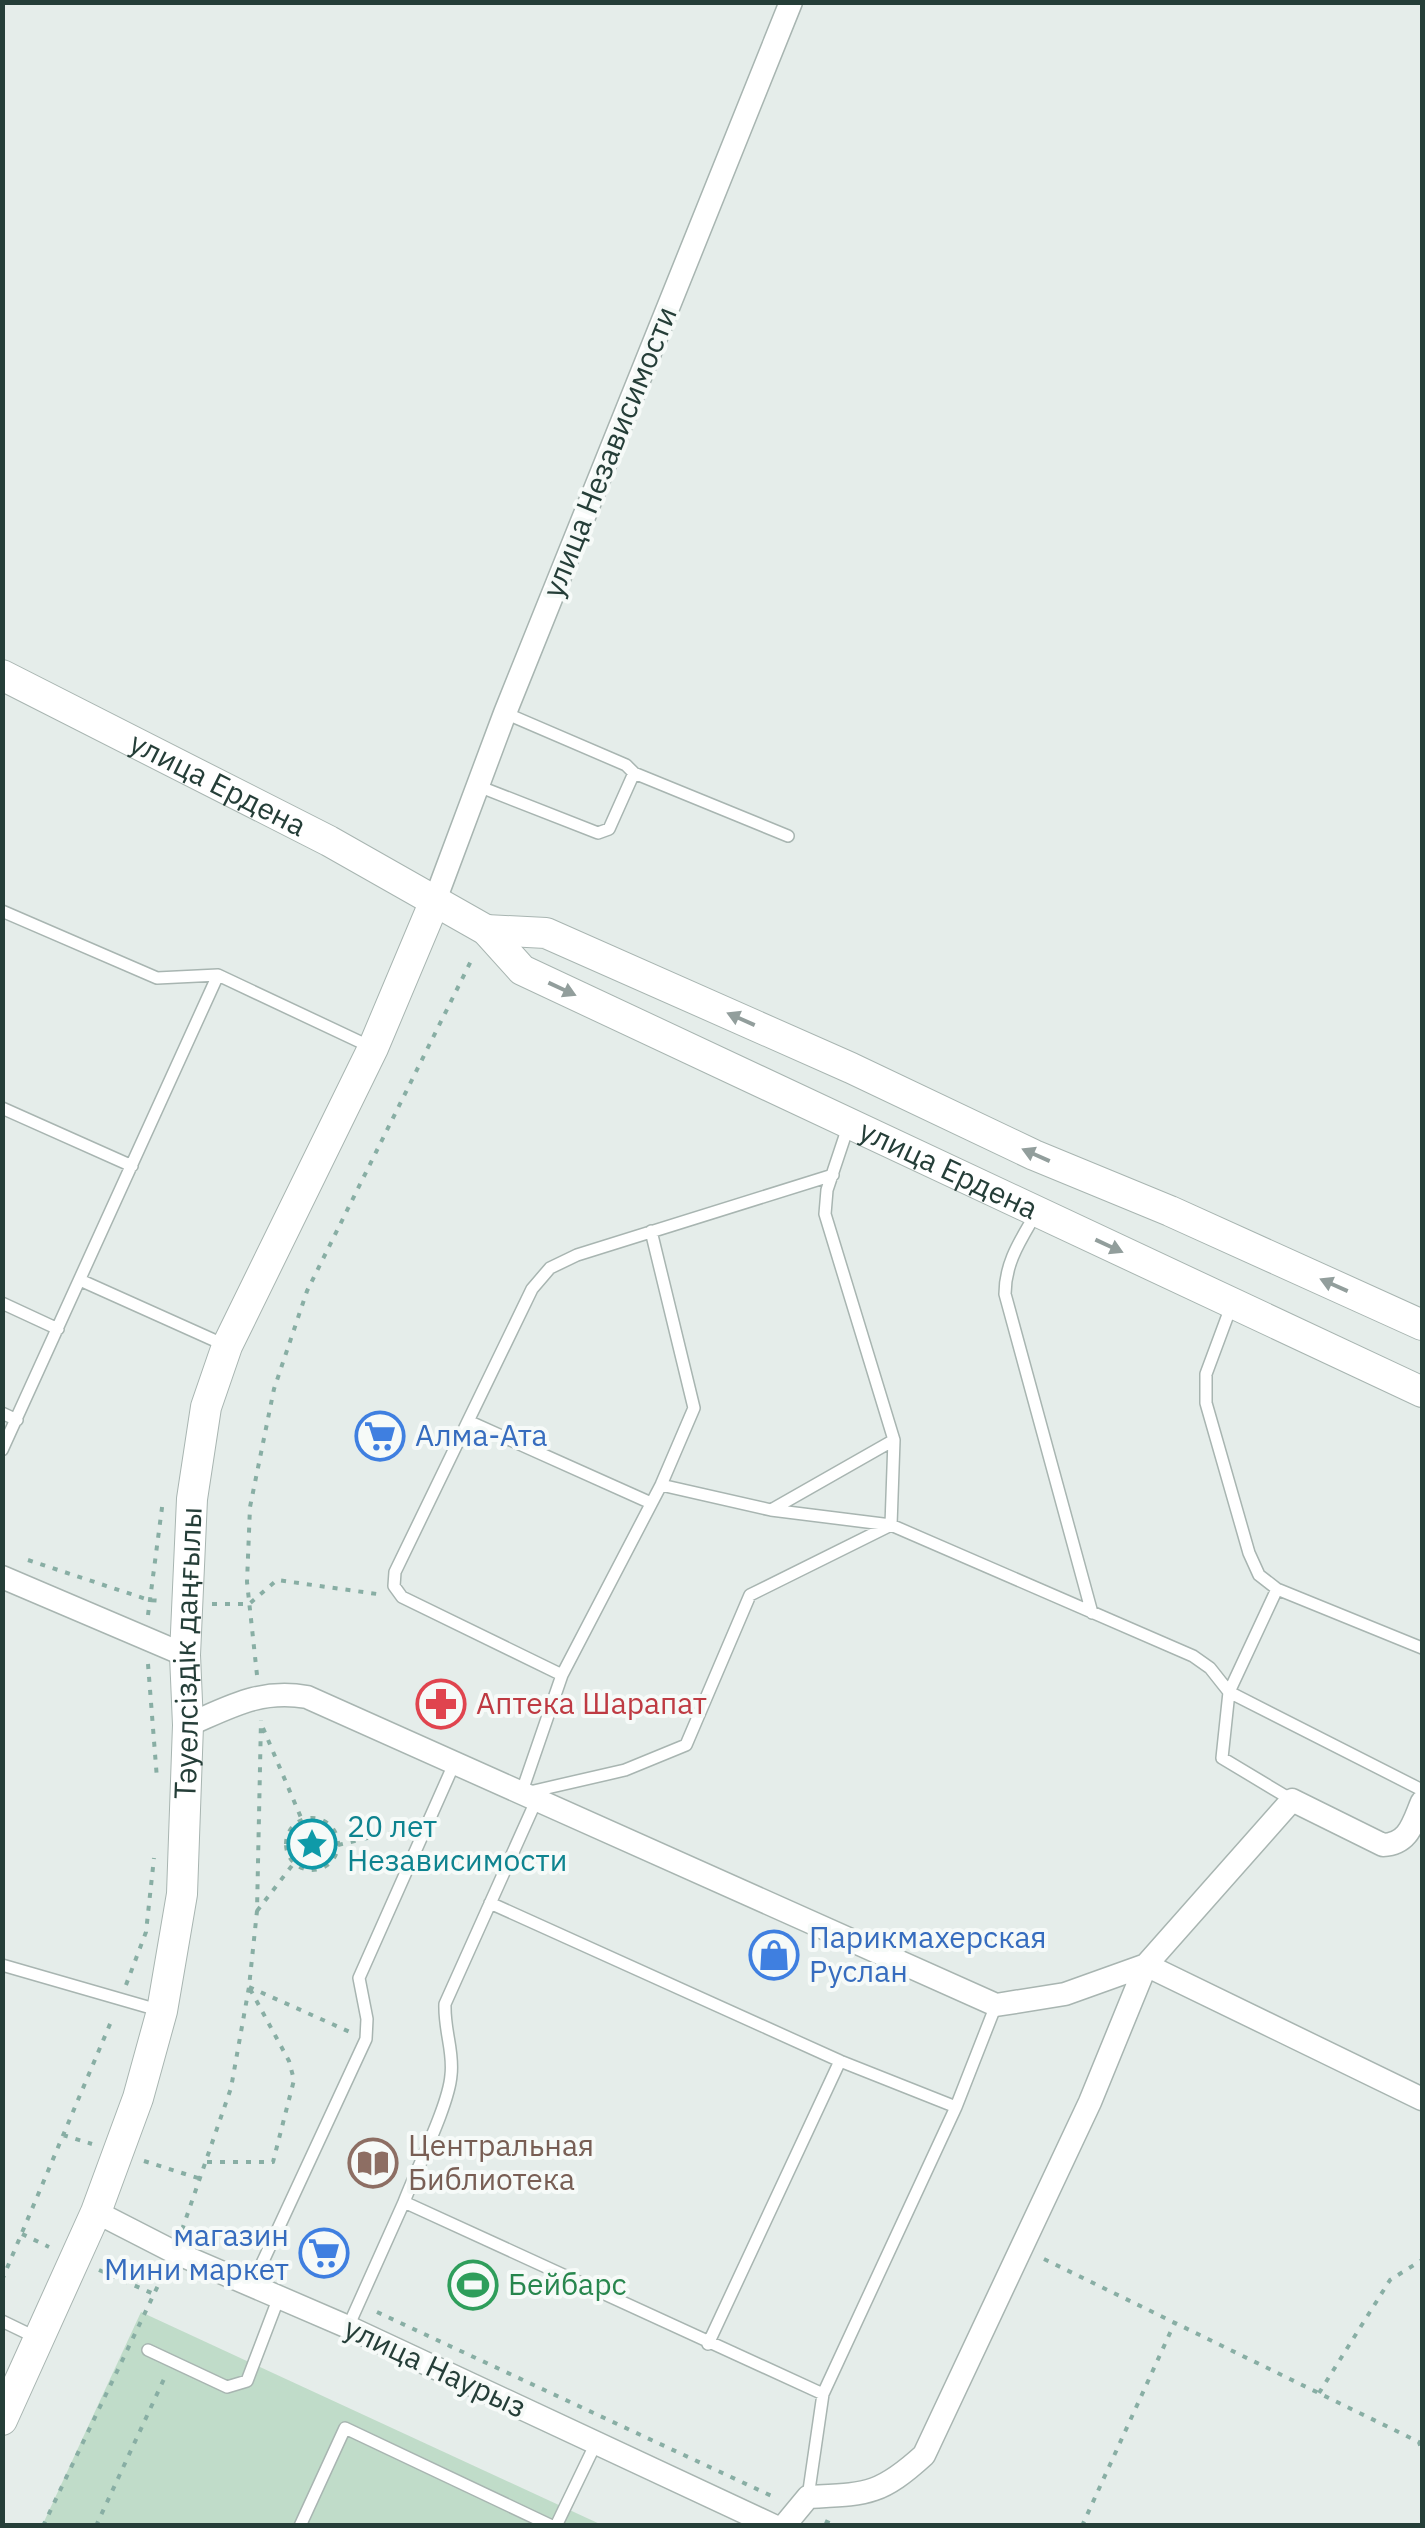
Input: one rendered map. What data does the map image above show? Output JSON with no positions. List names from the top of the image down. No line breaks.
{"streets":{"street":["улица Независимости","улица Ердена","Тәуелсіздік даңғылы","улица Наурыз"]},"crossings":[["улица Независимости","улица Ердена"],["улица Независимости","Тәуелсіздік даңғылы"],["улица Ердена","Тәуелсіздік даңғылы"],["Тәуелсіздік даңғылы","улица Наурыз"]],"places":{"supermarket":["Алма-Ата","магазин Мини маркет"],"pharmacy":["Аптека Шарапат"],"place":["20 лет Независимости"],"shop":["Парикмахерская Руслан"],"library":["Центральная Библиотека"],"sports":["Бейбарс"]}}
